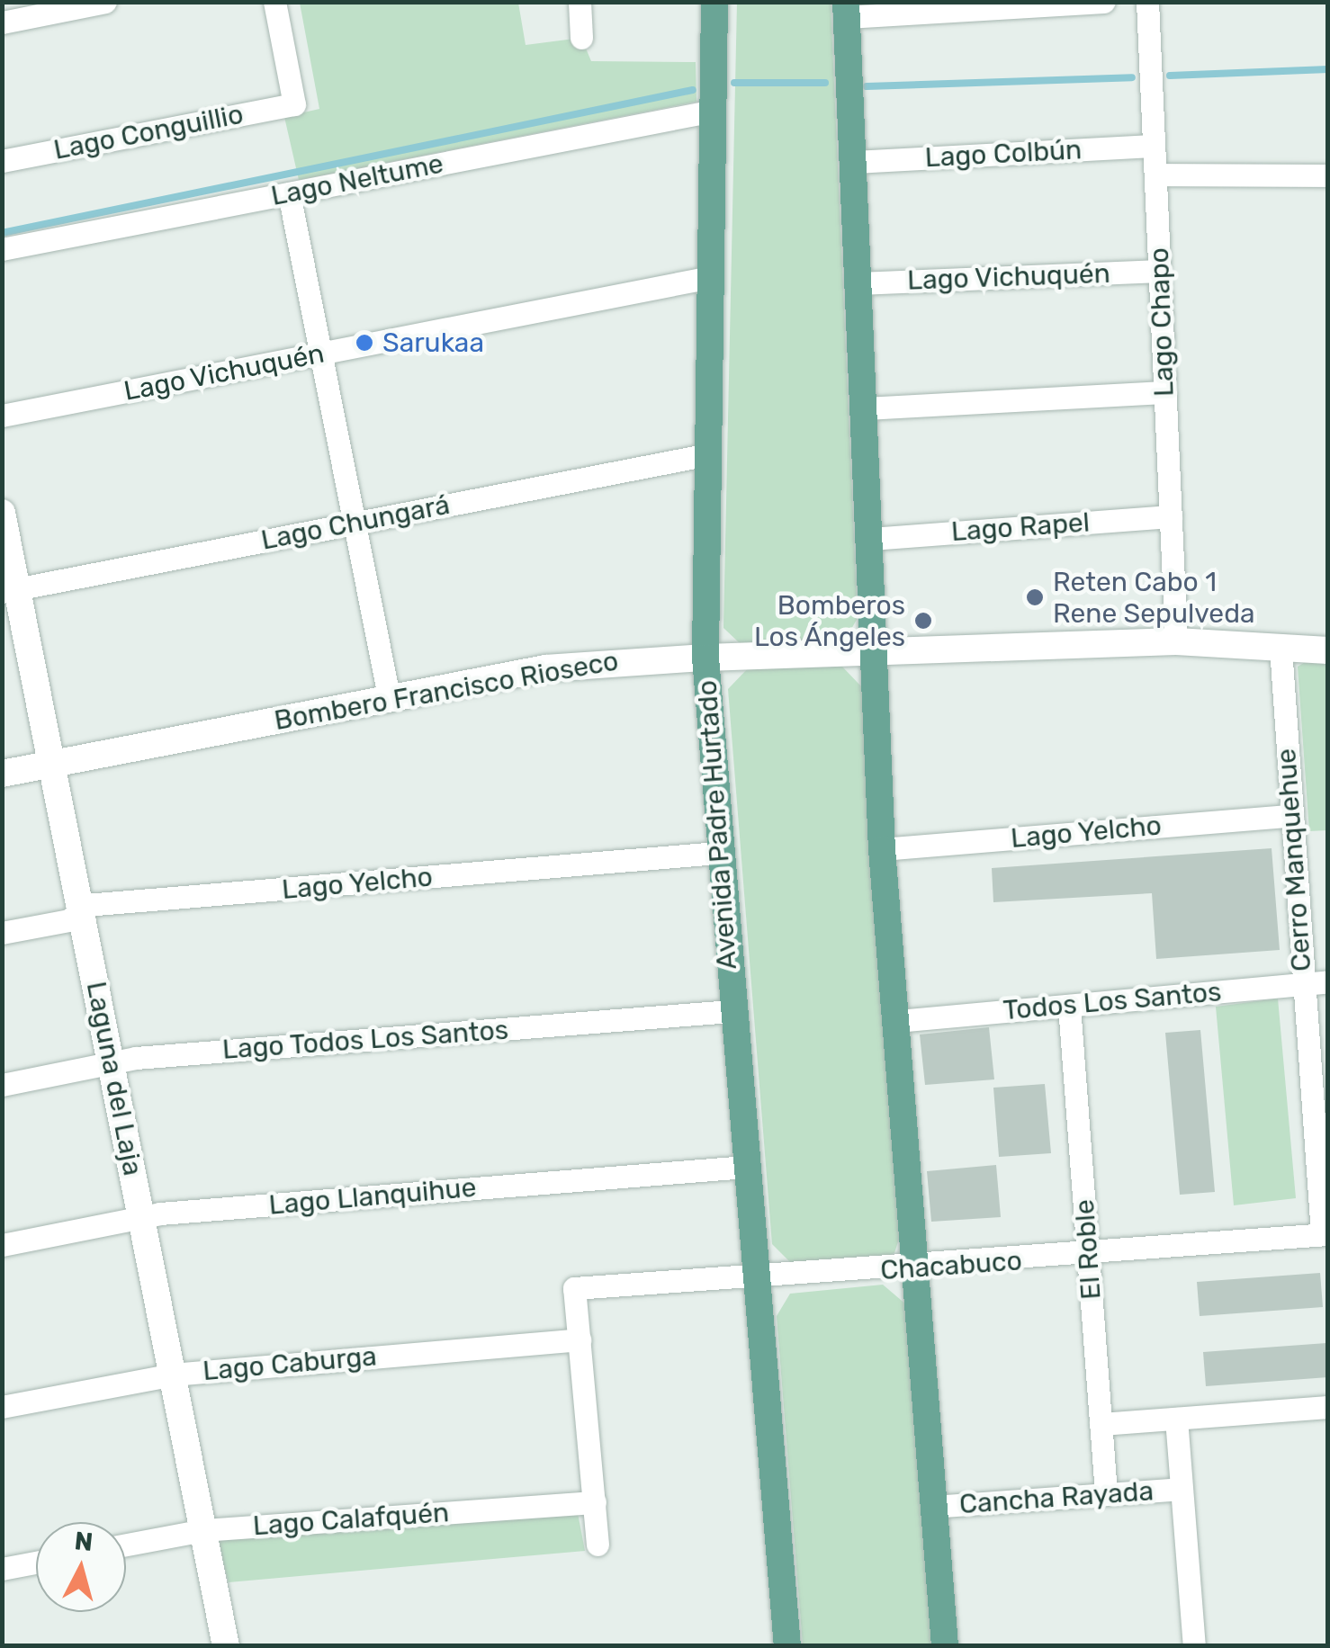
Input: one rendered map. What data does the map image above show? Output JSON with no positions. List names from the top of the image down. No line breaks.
{"streets":{"main road":["Avenida Padre Hurtado"],"street":["Lago Conguillio","Lago Colbún","Lago Neltume","Lago Vichuquén","Lago Chapo","Lago Chungará","Lago Rapel","Bombero Francisco Rioseco","Lago Yelcho","Cerro Manquehue","Todos Los Santos","Lago Todos Los Santos","Laguna del Laja","Lago Llanquihue","El Roble","Chacabuco","Lago Caburga","Cancha Rayada","Lago Calafquén"]},"crossings":[["Lago Colbún","Lago Chapo"],["Lago Neltume","Avenida Padre Hurtado"],["Lago Vichuquén","Lago Chapo"],["Lago Vichuquén","Avenida Padre Hurtado"],["Lago Chapo","Lago Rapel"],["Lago Chapo","Bombero Francisco Rioseco"],["Lago Chungará","Avenida Padre Hurtado"],["Lago Chungará","Laguna del Laja"],["Bombero Francisco Rioseco","Avenida Padre Hurtado"],["Bombero Francisco Rioseco","Cerro Manquehue"],["Bombero Francisco Rioseco","Laguna del Laja"],["Avenida Padre Hurtado","Lago Yelcho"],["Avenida Padre Hurtado","Lago Todos Los Santos"],["Avenida Padre Hurtado","Lago Llanquihue"],["Avenida Padre Hurtado","Chacabuco"],["Lago Yelcho","Cerro Manquehue"],["Lago Yelcho","Laguna del Laja"],["Cerro Manquehue","Todos Los Santos"],["Cerro Manquehue","Chacabuco"],["Todos Los Santos","El Roble"],["Lago Todos Los Santos","Laguna del Laja"],["Laguna del Laja","Lago Llanquihue"],["Laguna del Laja","Lago Caburga"],["Laguna del Laja","Lago Calafquén"],["El Roble","Chacabuco"],["El Roble","Cancha Rayada"],["Chacabuco","Lago Caburga"]],"places":["Sarukaa","Reten Cabo 1 Rene Sepulveda","Bomberos Los Ángeles"],"north":"top"}
